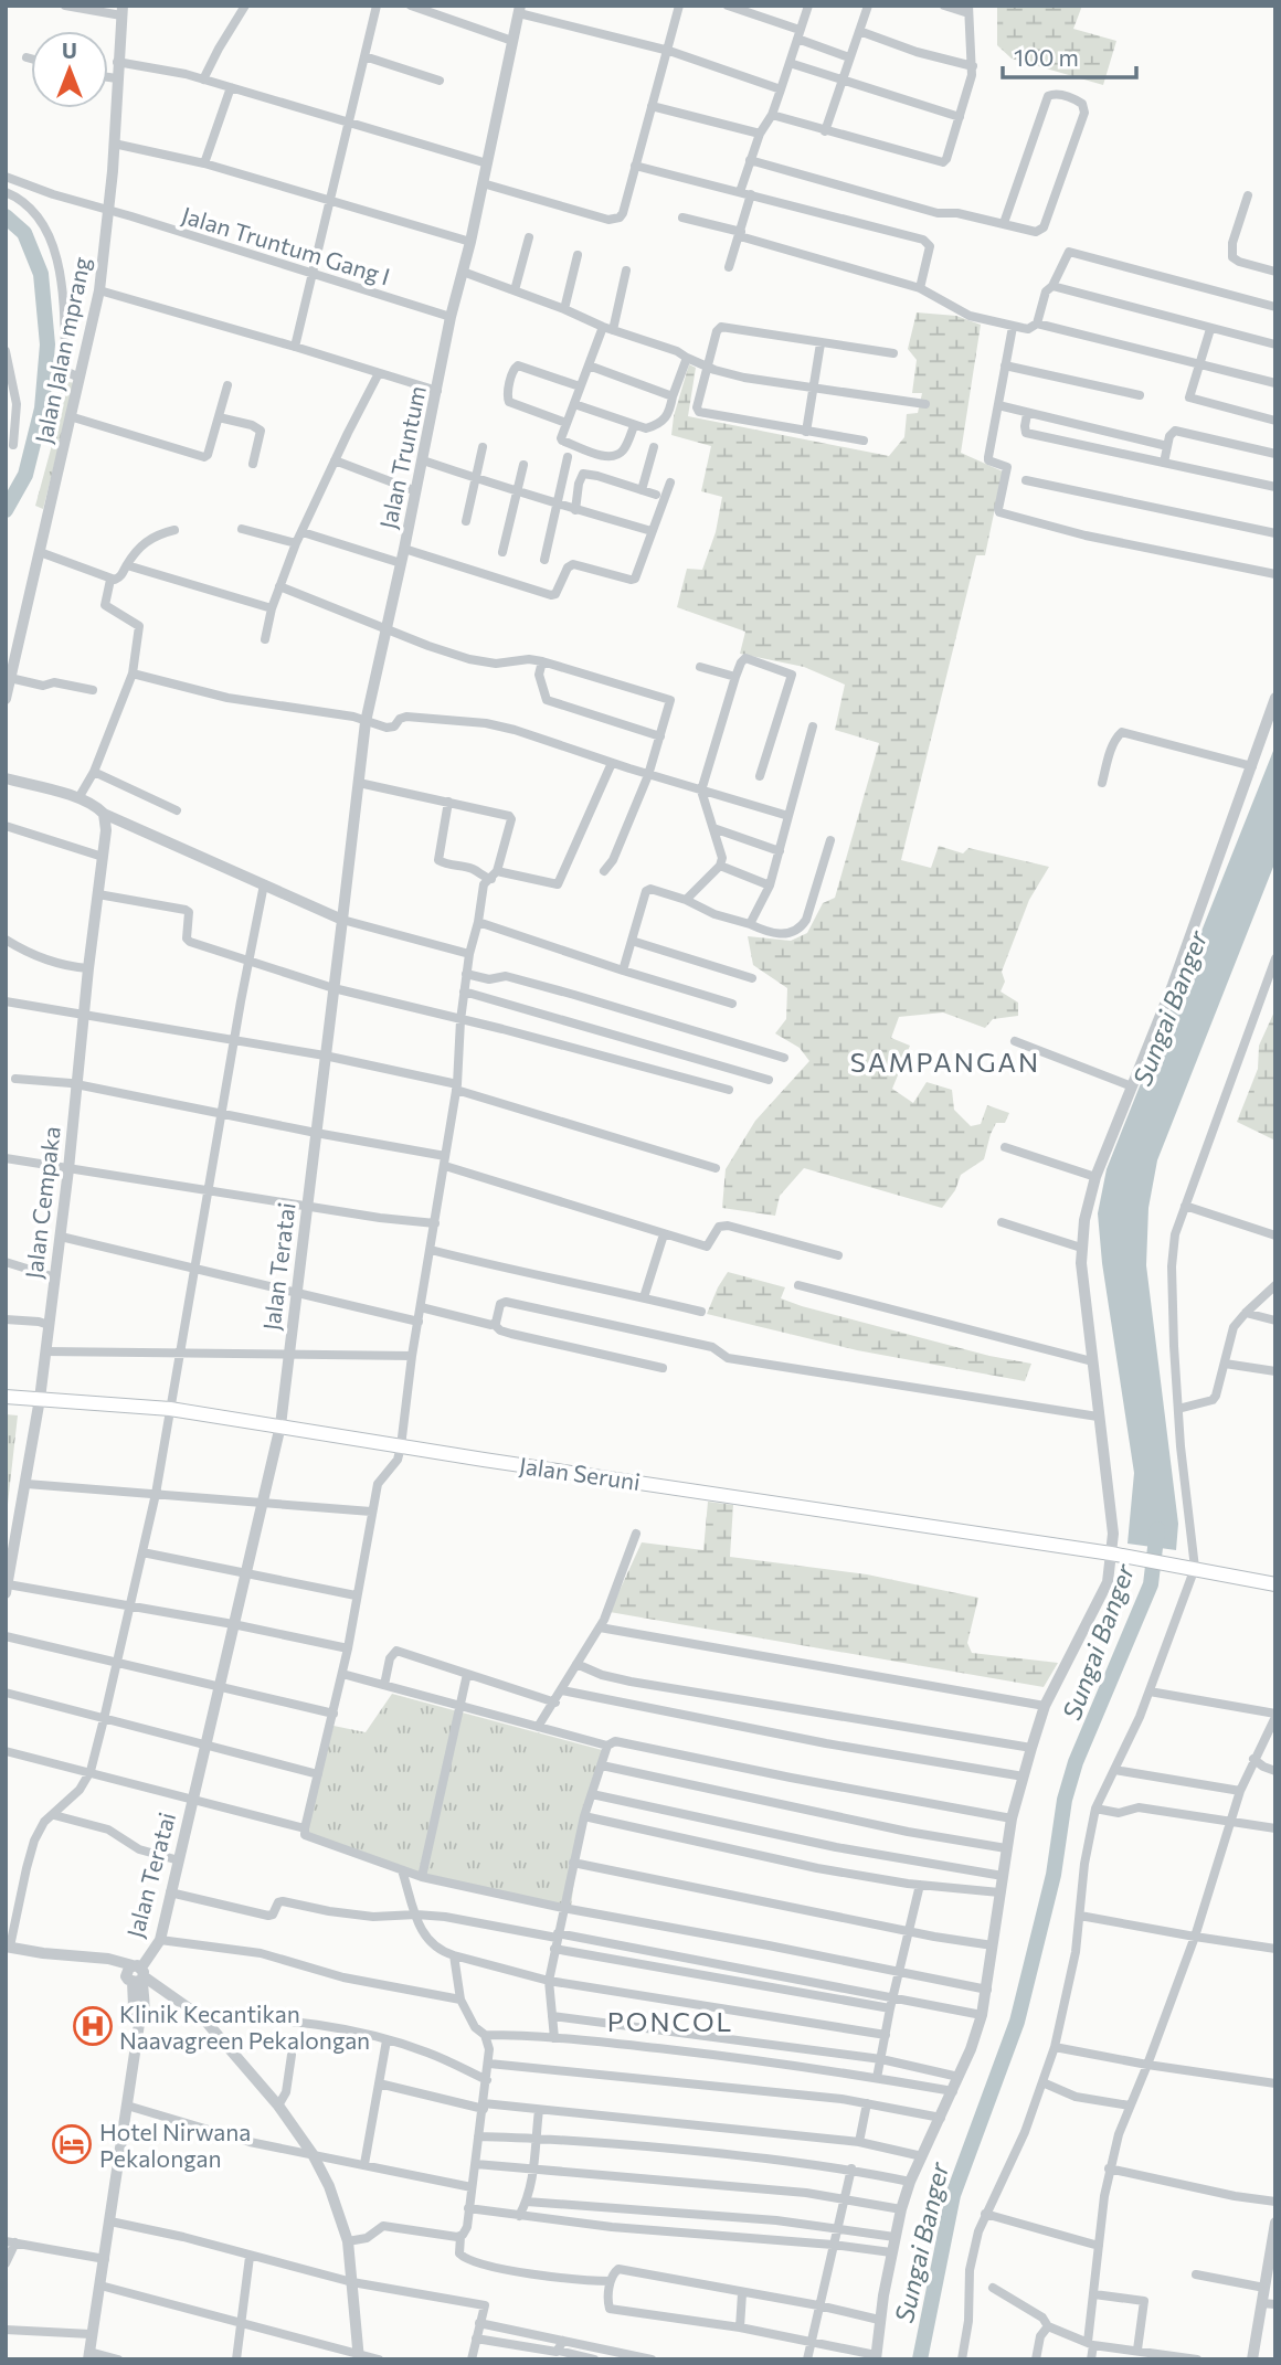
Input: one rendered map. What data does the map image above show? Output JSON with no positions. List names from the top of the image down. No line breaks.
{"streets":{"main road":["Jalan Seruni"],"street":["Jalan Truntum Gang I","Jalan Jalan mprang","Jalan Truntum","Jalan Cempaka","Jalan Teratai"]},"crossings":[["Jalan Truntum Gang I","Jalan Jalan mprang"],["Jalan Truntum Gang I","Jalan Truntum"],["Jalan Truntum","Jalan Teratai"],["Jalan Cempaka","Jalan Seruni"],["Jalan Teratai","Jalan Seruni"]],"districts":["SAMPANGAN","PONCOL"],"water":["Sungai Banger"],"places":{"hospital":["Klinik Kecantikan Naavagreen Pekalongan"],"hotel":["Hotel Nirwana Pekalongan"]},"scale_bar":"100 m","north":"top"}
